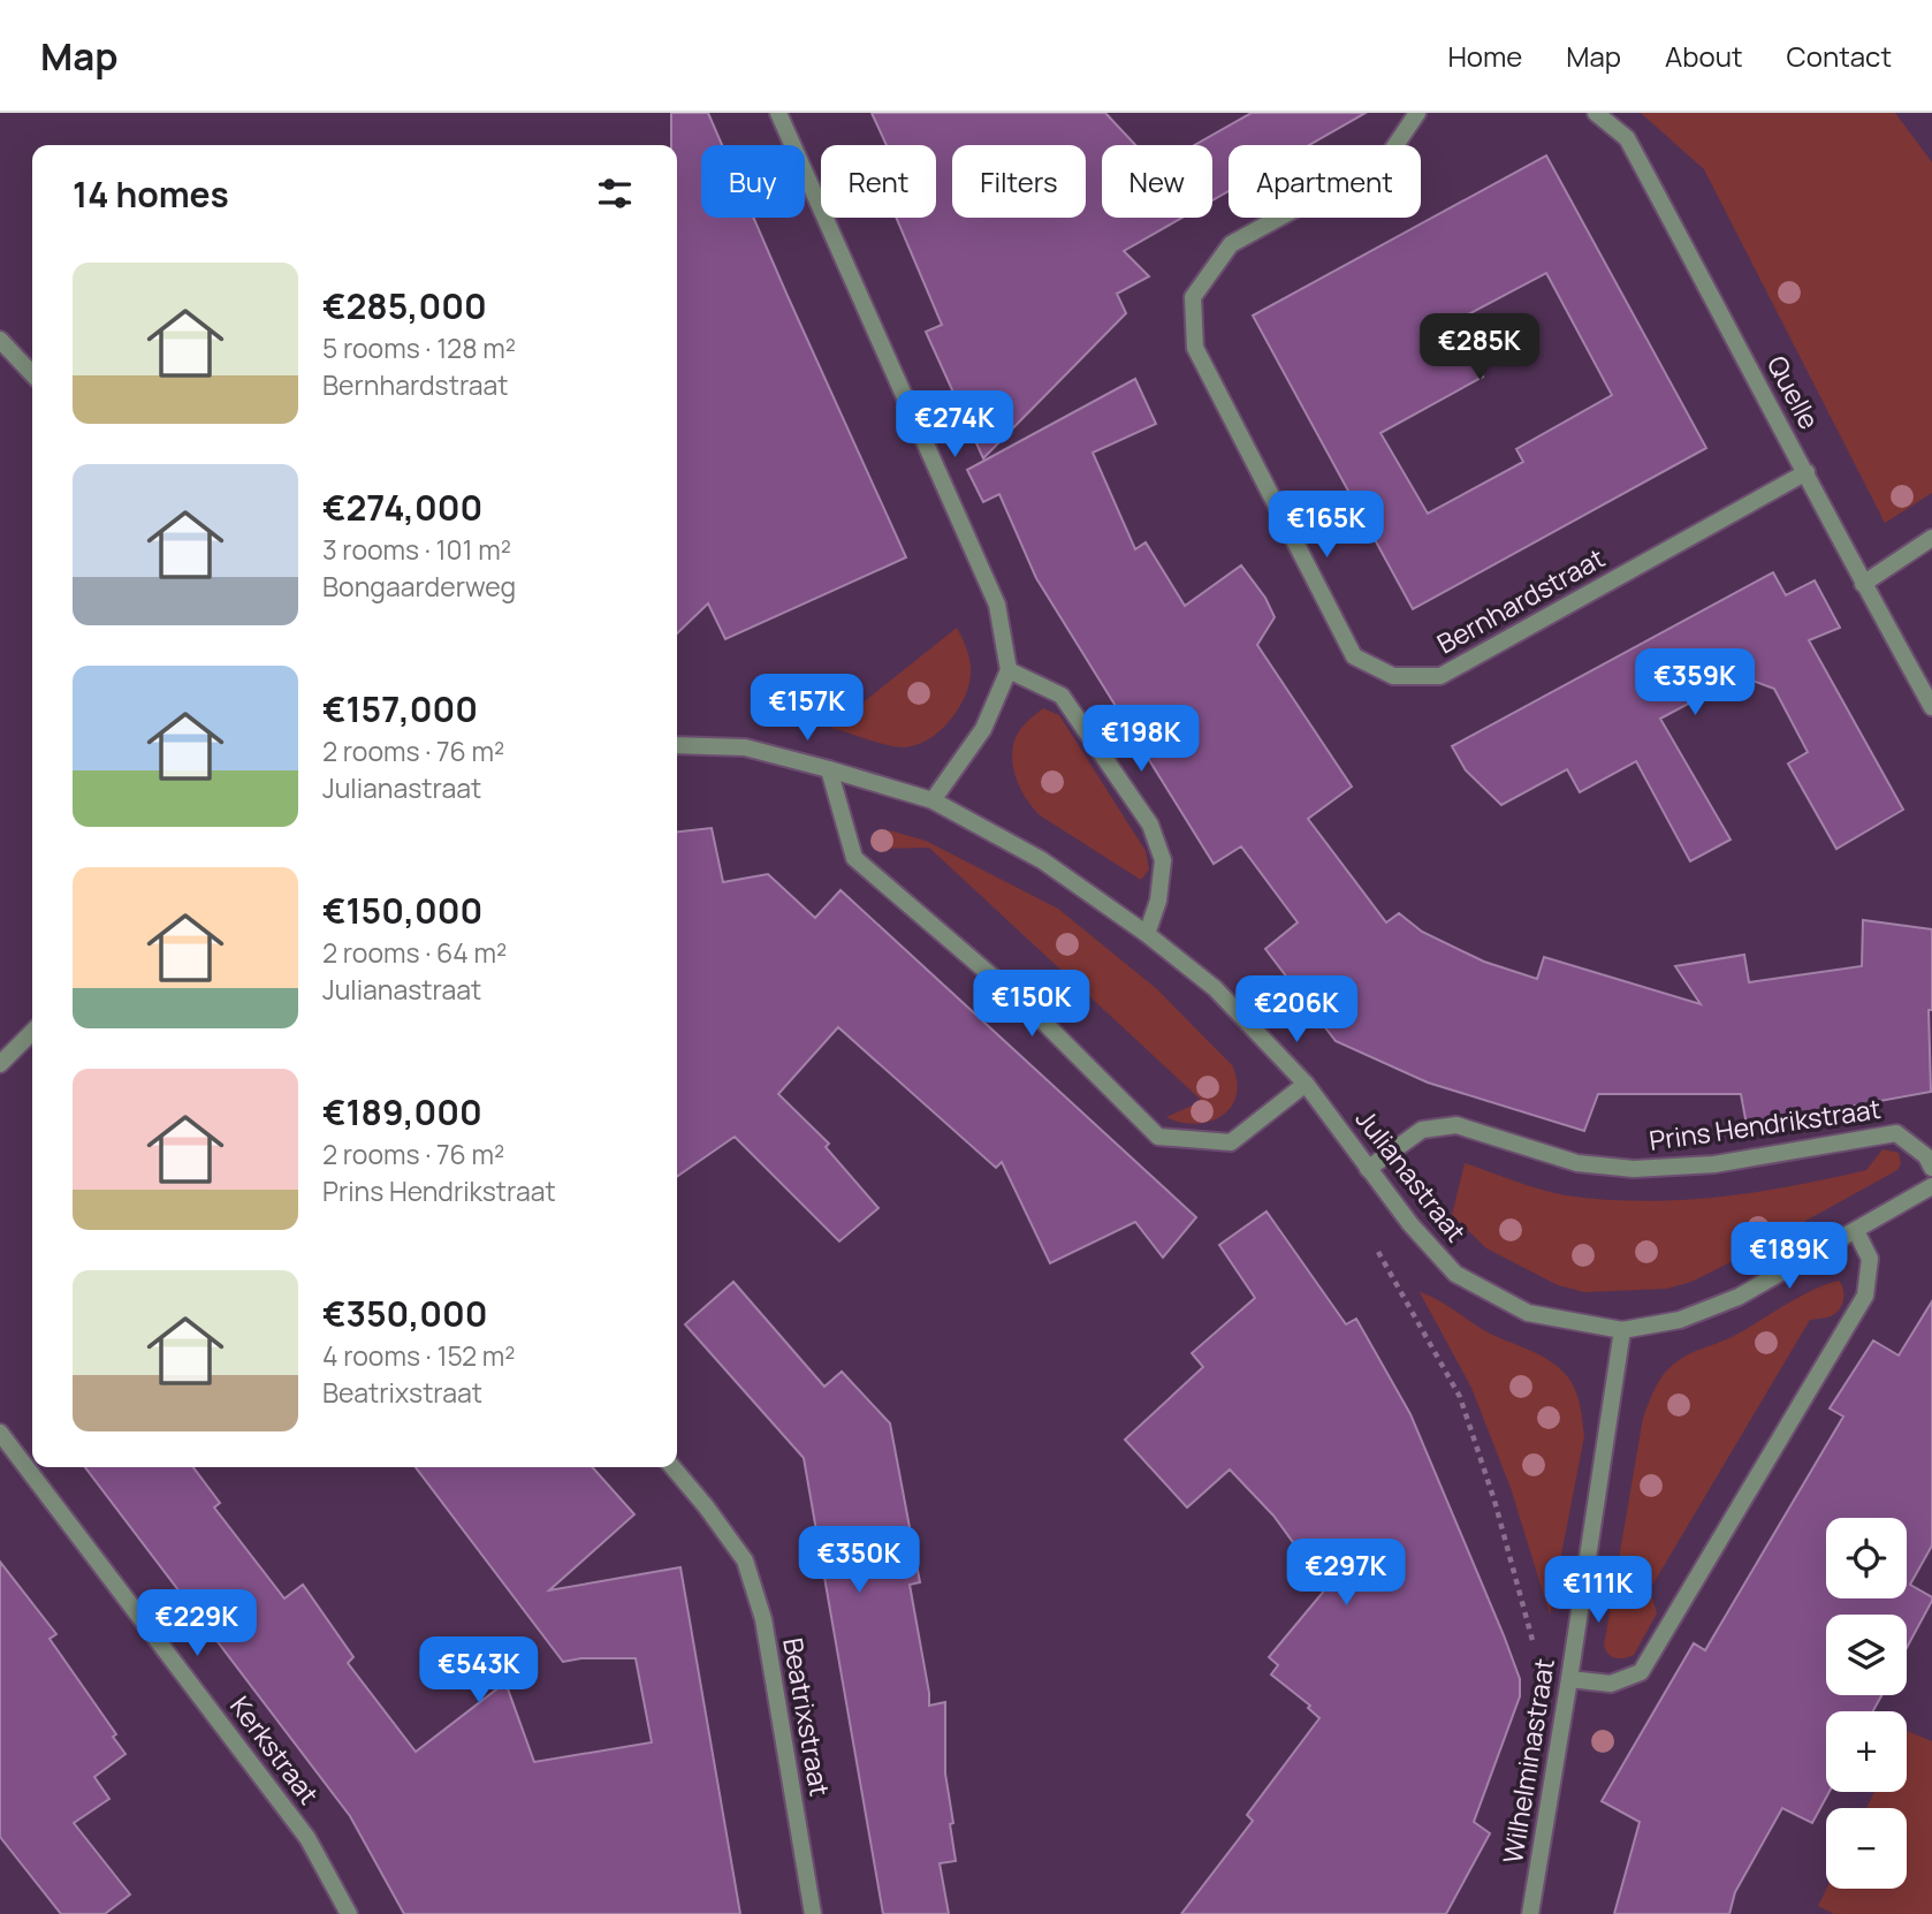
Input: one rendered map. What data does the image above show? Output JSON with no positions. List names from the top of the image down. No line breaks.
{"streets":{"street":["Quelle","Bernhardstraat","Prins Hendrikstraat","Julianastraat","Beatrixstraat","Kerkstraat","Wilhelminastraat"]},"crossings":[["Quelle","Bernhardstraat"],["Prins Hendrikstraat","Julianastraat"],["Julianastraat","Wilhelminastraat"]],"page":{"header":"Map","nav":["Home","Map","About","Contact"],"chip":["Buy","Rent","Filters","New","Apartment"],"heading":"14 homes","list":[{"name":"€285,000","note":"5 rooms · 128 m² · Bernhardstraat"},{"name":"€274,000","note":"3 rooms · 101 m² · Bongaarderweg"},{"name":"€157,000","note":"2 rooms · 76 m² · Julianastraat"},{"name":"€150,000","note":"2 rooms · 64 m² · Julianastraat"},{"name":"€189,000","note":"2 rooms · 76 m² · Prins Hendrikstraat"},{"name":"€350,000","note":"4 rooms · 152 m² · Beatrixstraat"}],"price":["€285K","€274K","€165K","€359K","€157K","€198K","€150K","€206K","€189K","€350K","€297K","€111K","€229K","€543K"],"map_buttons":["+","−"]}}
